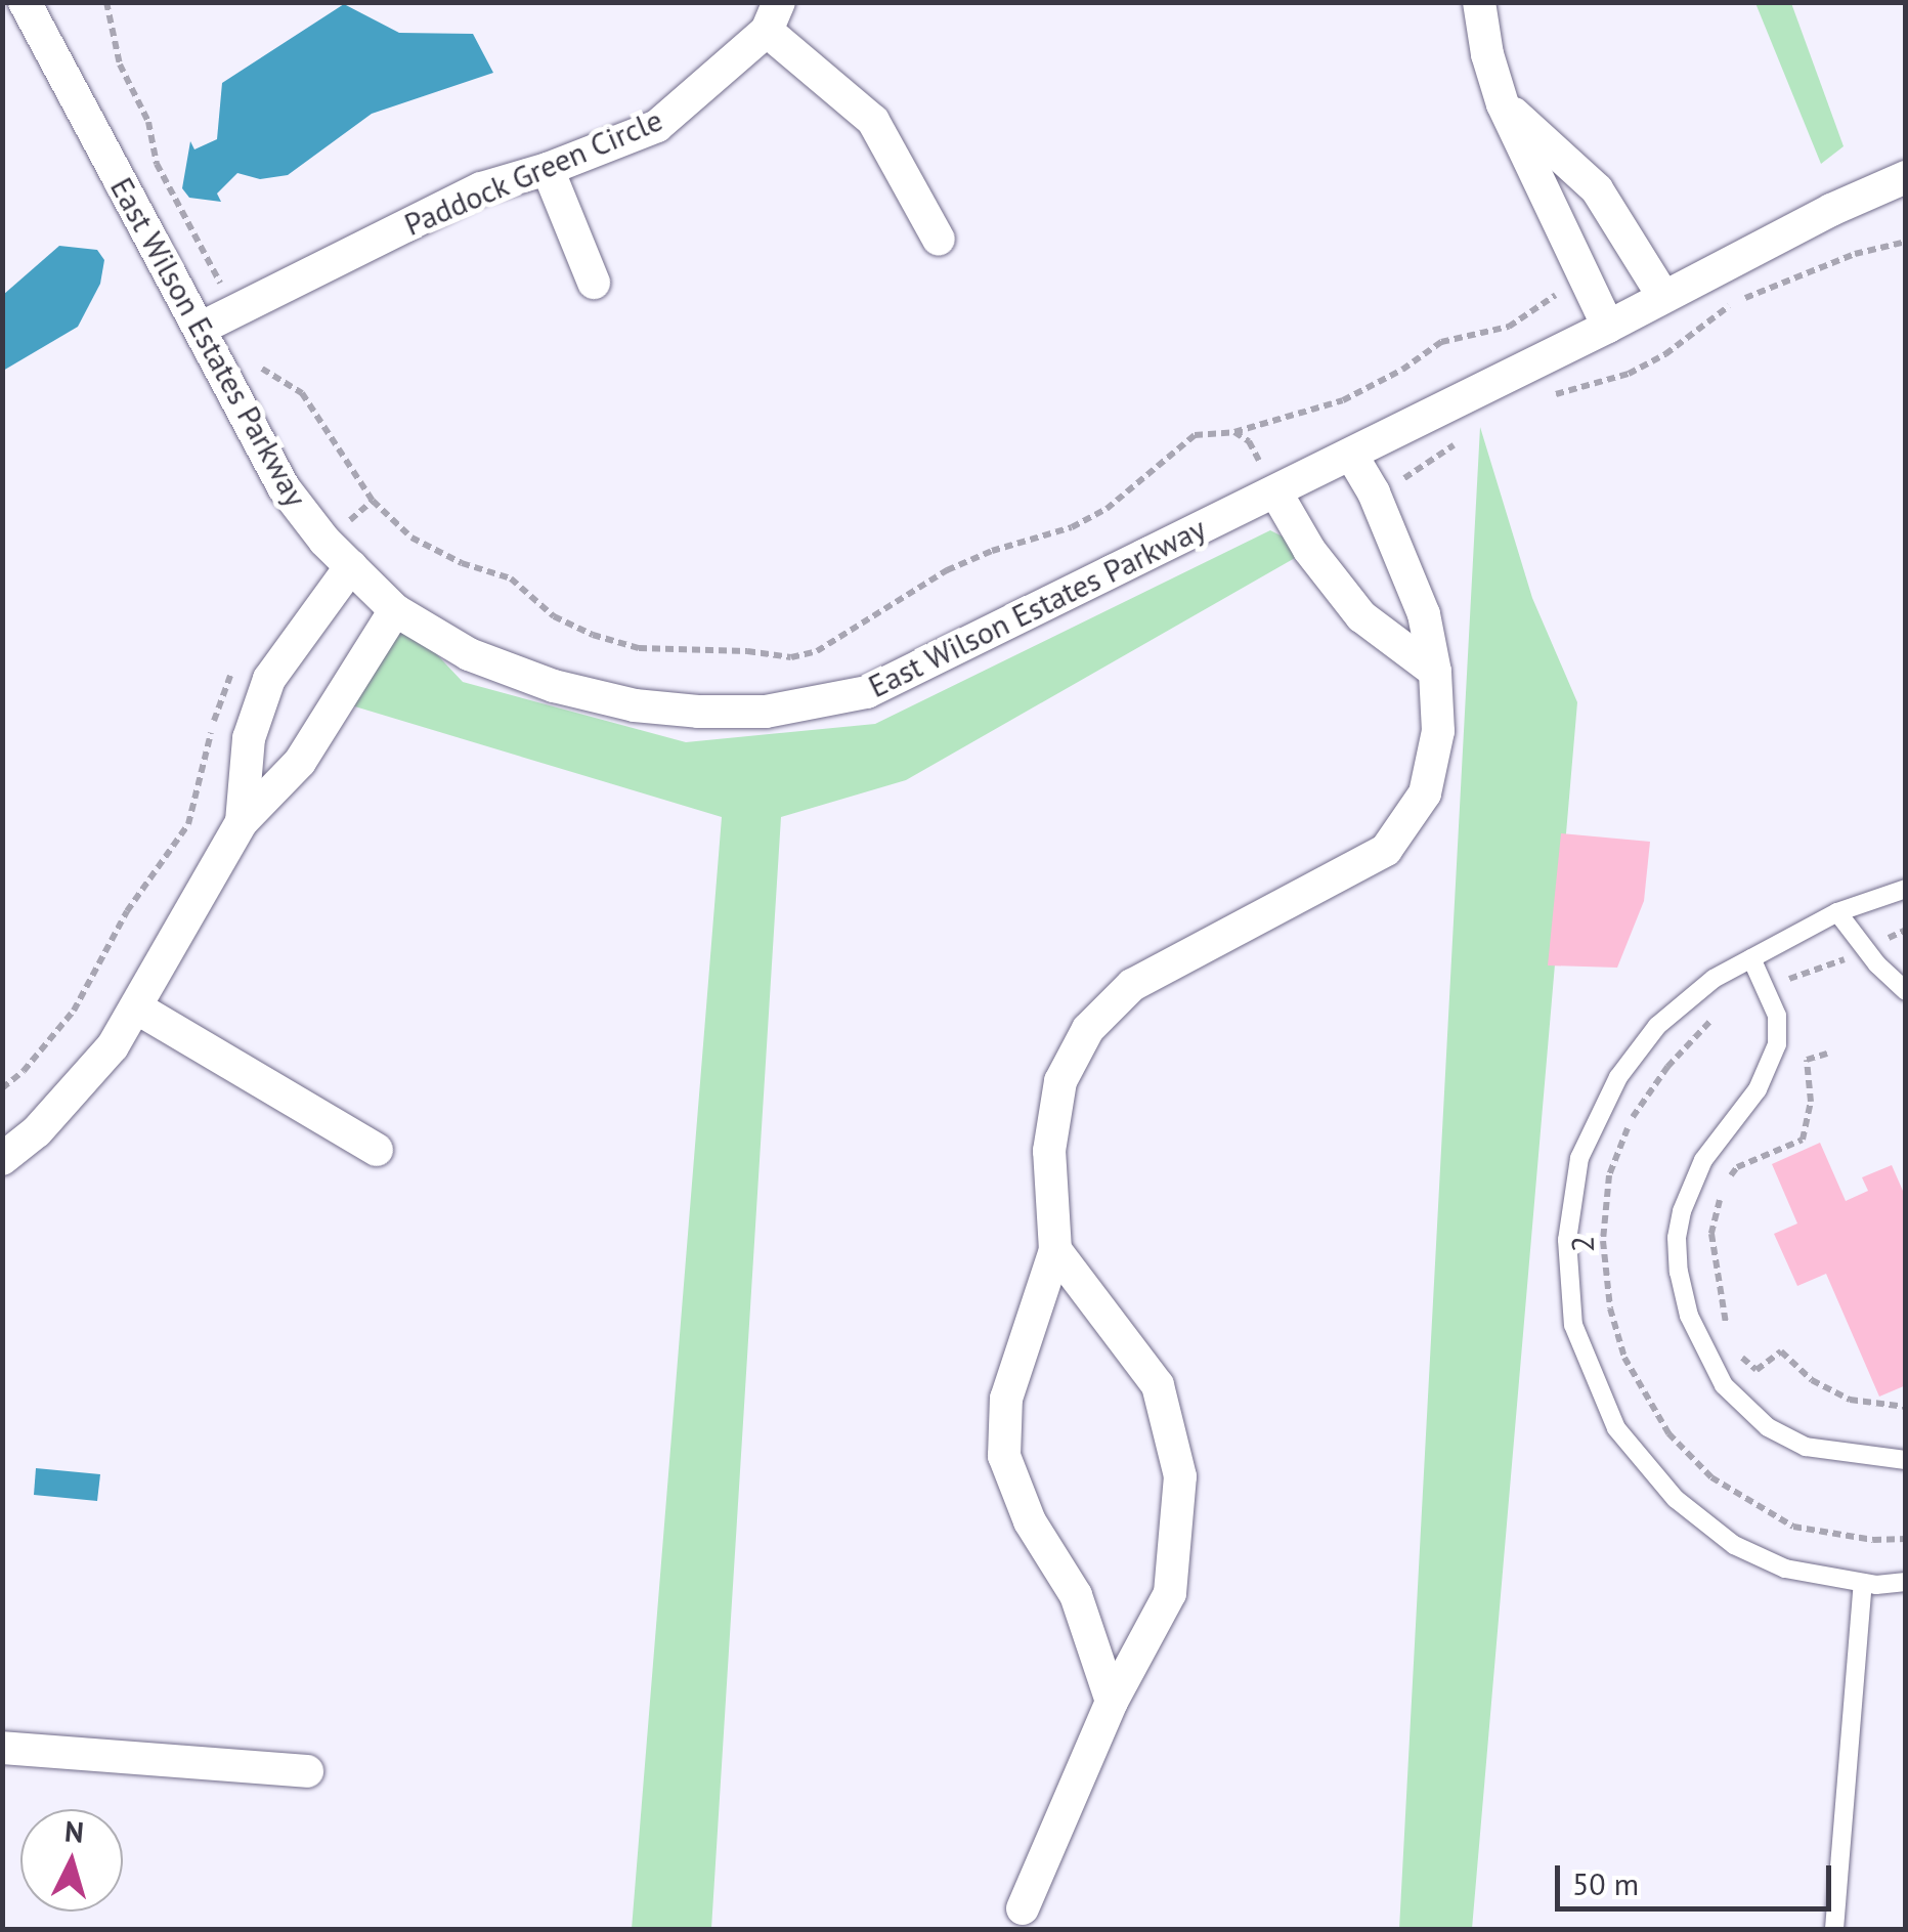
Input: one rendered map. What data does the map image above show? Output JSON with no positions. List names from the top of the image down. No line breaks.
{"streets":{"street":["Paddock Green Circle","East Wilson Estates Parkway"],"path":["2"]},"crossings":[["Paddock Green Circle","East Wilson Estates Parkway"]],"scale_bar":"50 m","north":"top"}
